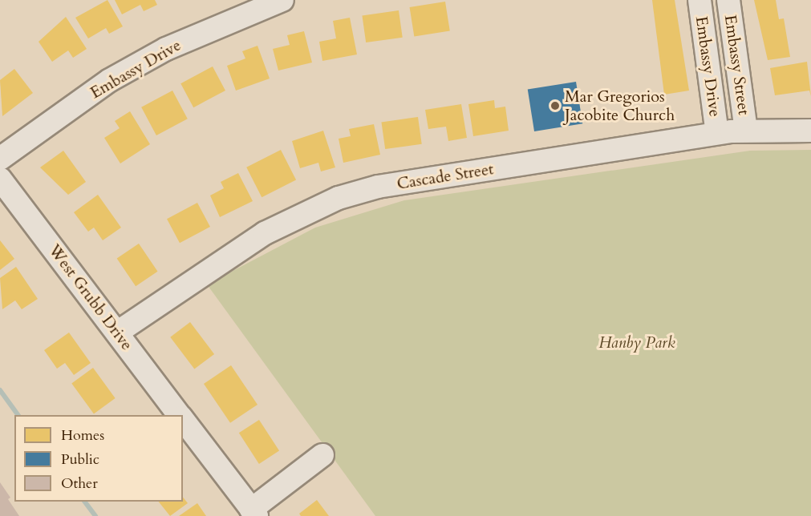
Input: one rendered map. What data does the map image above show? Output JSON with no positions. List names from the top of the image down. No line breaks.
{"streets":{"street":["Embassy Street","Embassy Drive","Cascade Street","West Grubb Drive"]},"crossings":[["Embassy Street","Cascade Street"],["Embassy Drive","Cascade Street"],["Cascade Street","West Grubb Drive"]],"parks":["Hanby Park"],"places":["Mar Gregorios Jacobite Church"],"legend":["Homes","Public","Other"]}
